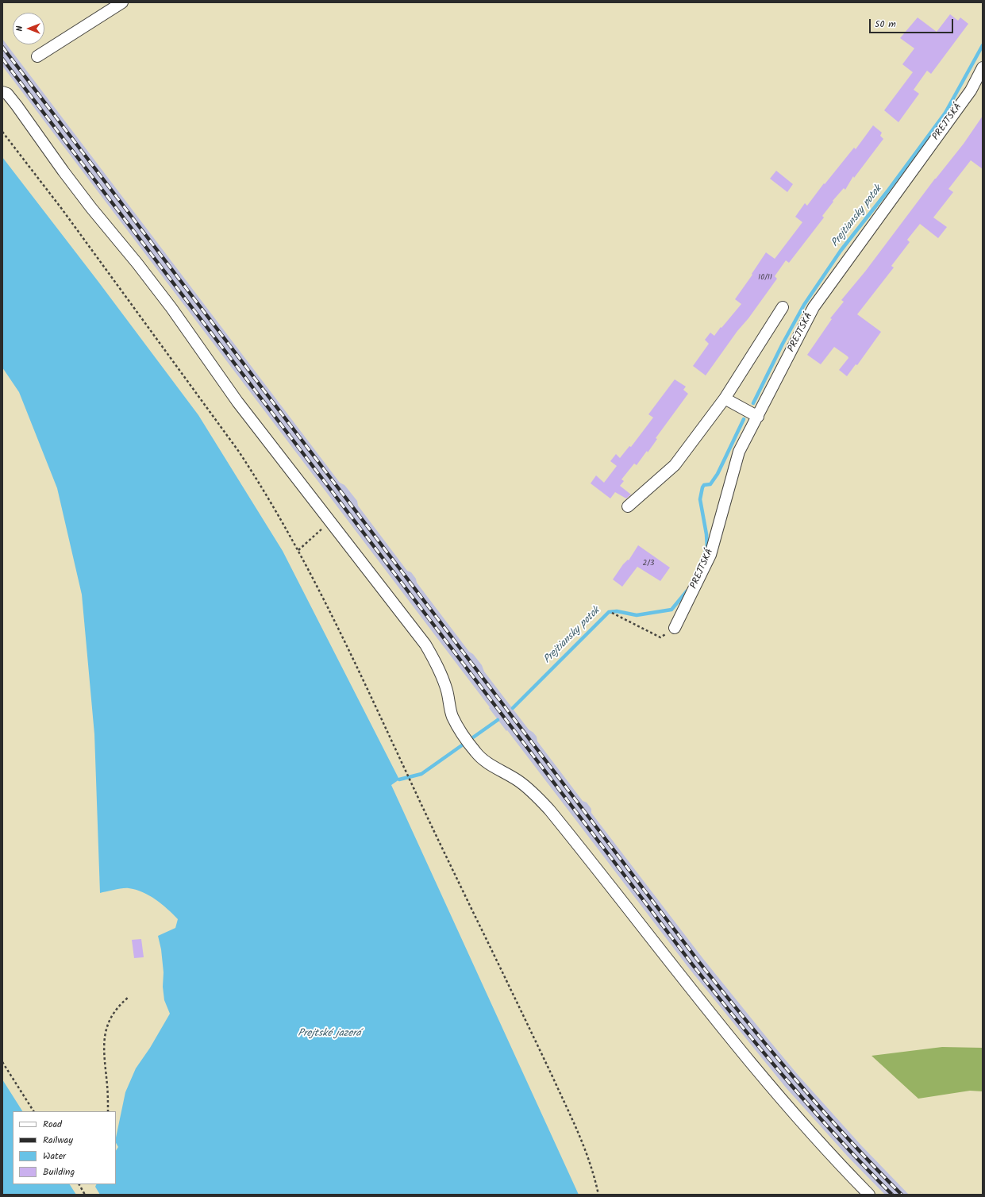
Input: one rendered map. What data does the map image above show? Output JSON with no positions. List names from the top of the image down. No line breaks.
{"streets":{"street":["PREJTSKÁ"]},"water":["Prejtiansky potok","Prejtské jazerá"],"house_numbers":["10/11","2/3"],"legend":["Road","Railway","Water","Building"],"scale_bar":"50 m","north":"left"}
